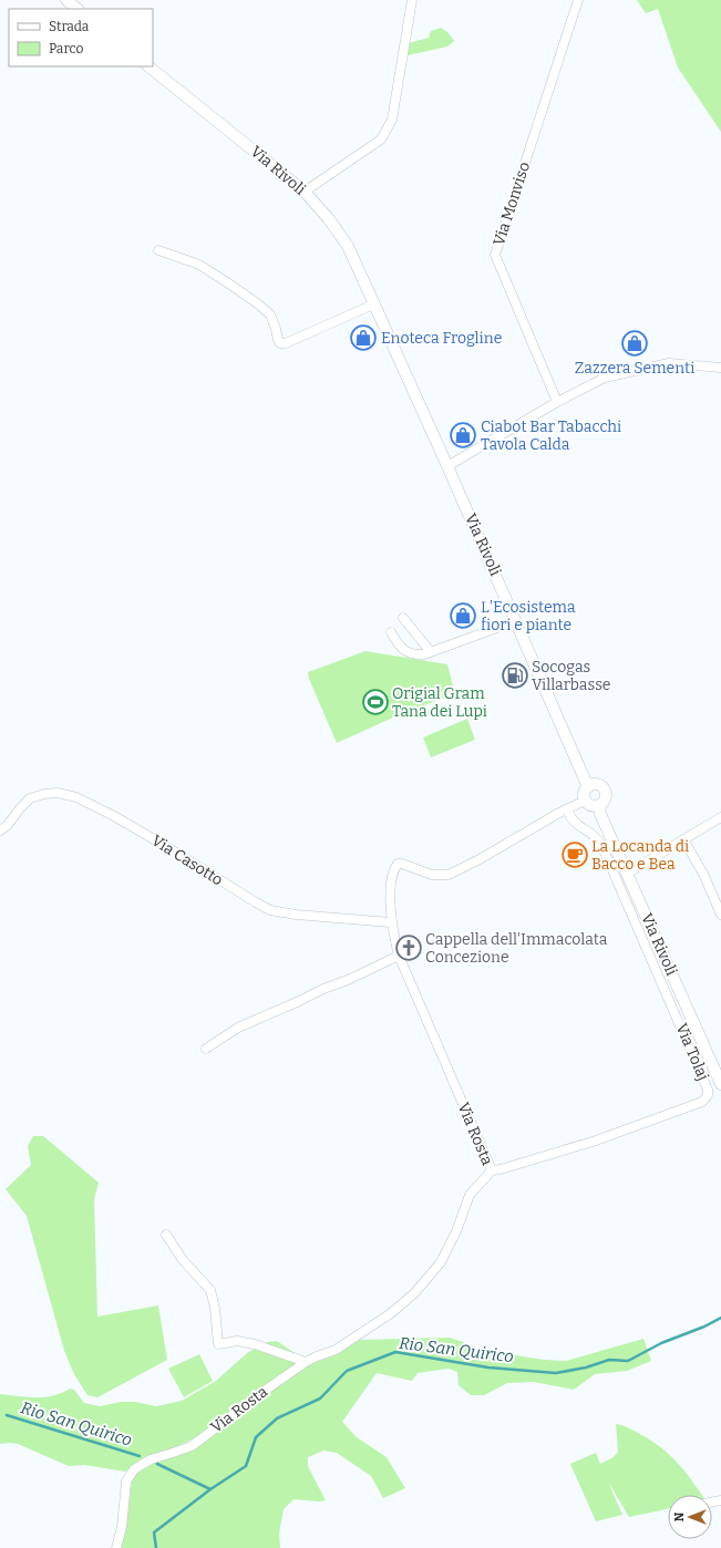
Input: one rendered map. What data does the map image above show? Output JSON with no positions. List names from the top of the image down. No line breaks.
{"streets":{"street":["Via Rivoli","Via Monviso","Via Casotto","Via Tolaj","Via Rosta"]},"crossings":[["Via Rivoli","Via Rosta"],["Via Casotto","Via Rosta"],["Via Tolaj","Via Rosta"]],"water":["Rio San Quirico"],"places":{"shop":["Enoteca Frogline","Zazzera Sementi","Ciabot Bar Tabacchi Tavola Calda","L'Ecosistema fiori e piante"],"fuel station":["Socogas Villarbasse"],"sports":["Origial Gram Tana dei Lupi"],"cafe":["La Locanda di Bacco e Bea"],"church":["Cappella dell'Immacolata Concezione"]},"legend":["Strada","Parco"],"north":"left"}
